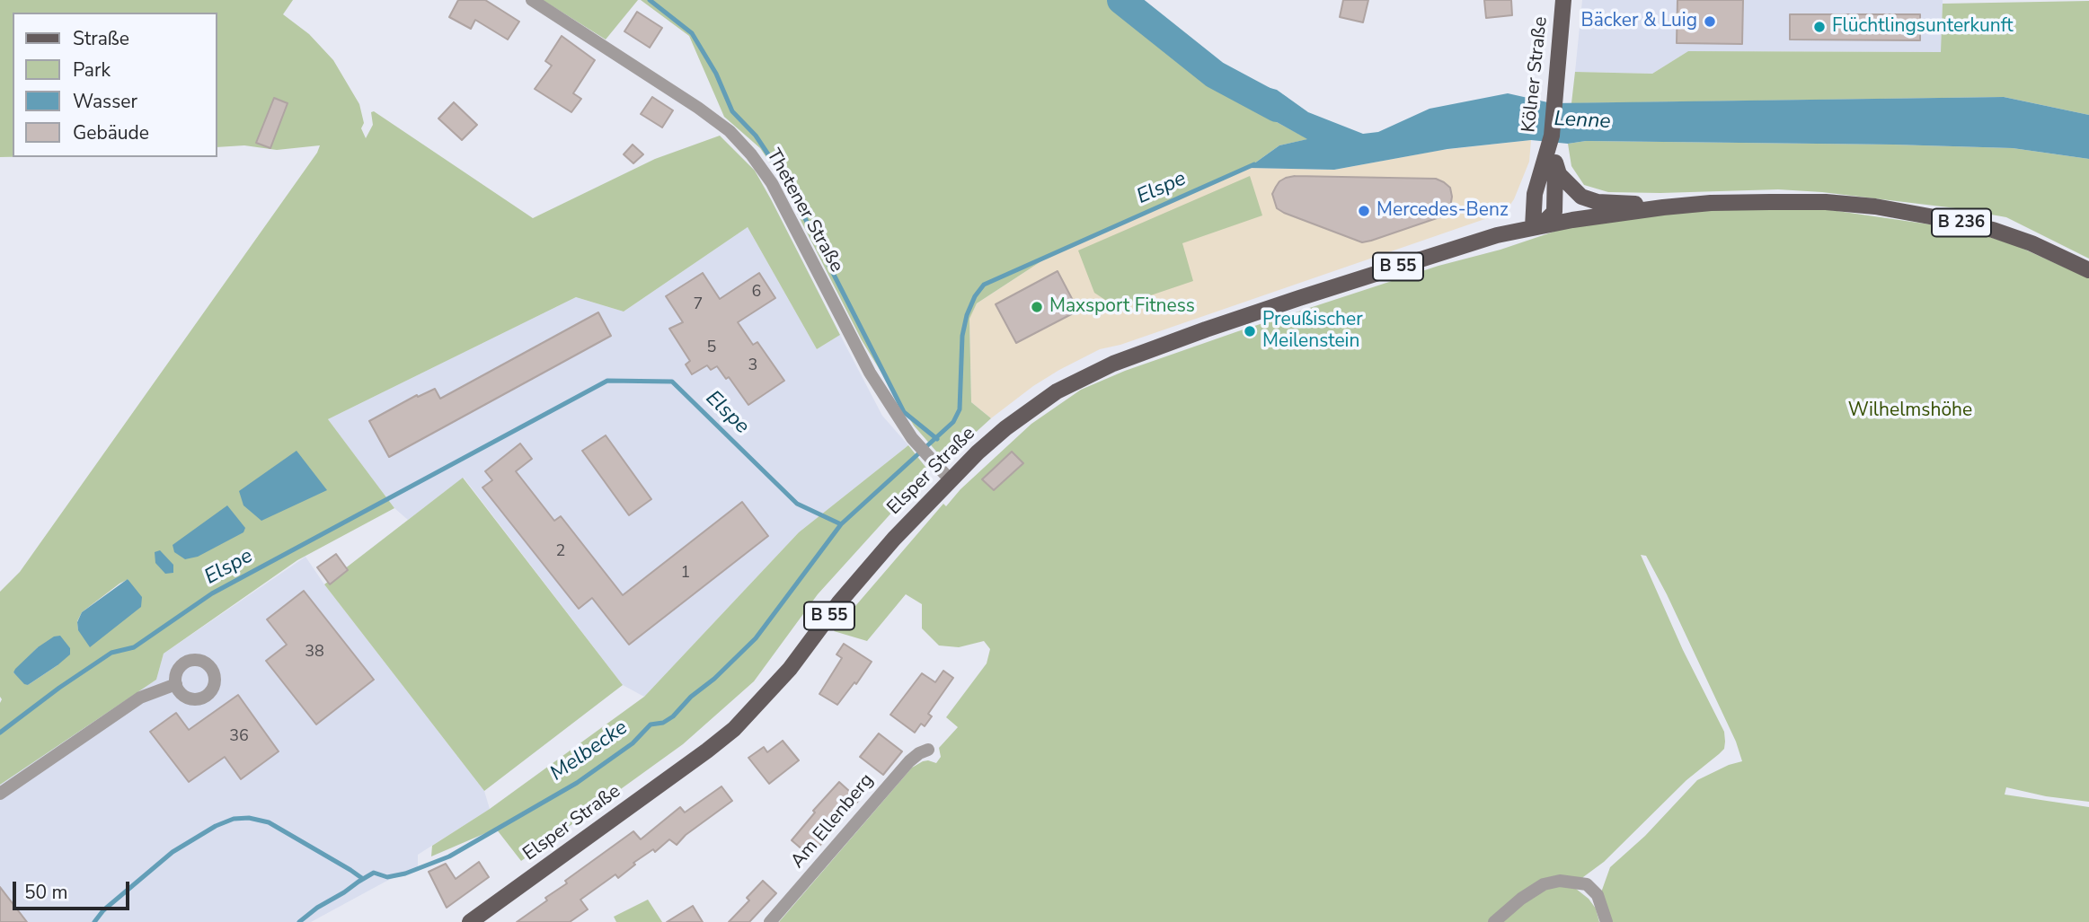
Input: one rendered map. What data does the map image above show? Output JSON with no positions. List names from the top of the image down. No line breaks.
{"streets":{"main road":["Kölner Straße","B 236","B 55","Elsper Straße"],"street":["Thetener Straße","Am Ellenberg"]},"crossings":[["Kölner Straße","B 236"],["Kölner Straße","B 55"],["Kölner Straße","Elsper Straße"],["Thetener Straße","Elsper Straße"],["B 236","B 55"],["B 236","Elsper Straße"],["B 55","Elsper Straße"]],"water":["Lenne","Elspe","Melbecke"],"parks":["Wilhelmshöhe"],"places":["Bäcker & Luig","Flüchtlingsunterkunft","Mercedes-Benz","Maxsport Fitness","Preußischer Meilenstein"],"house_numbers":["6","7","5","3","2","1","38","36"],"legend":["Straße","Park","Wasser","Gebäude"],"scale_bar":"50 m"}
